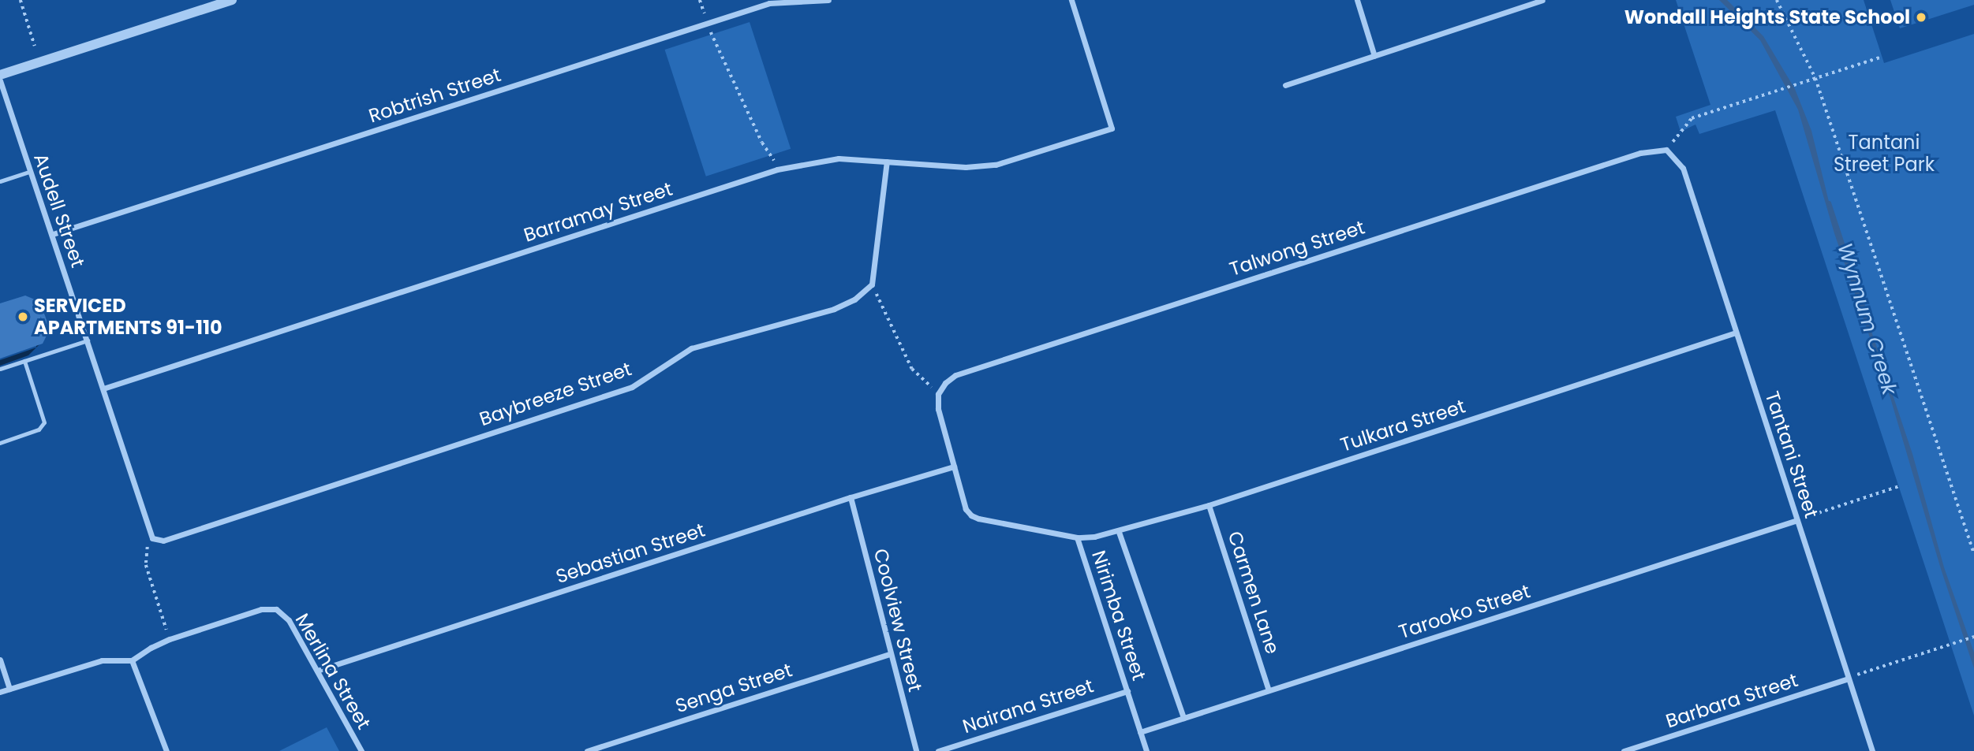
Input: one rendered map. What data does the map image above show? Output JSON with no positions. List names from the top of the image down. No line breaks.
{"streets":{"street":["Robtrish Street","Audell Street","Barramay Street","Talwong Street","Baybreeze Street","Tulkara Street","Tantani Street","Sebastian Street","Carmen Lane","Tarooko Street","Nirimba Street","Coolview Street","Merlina Street","Senga Street","Barbara Street","Nairana Street"]},"crossings":[["Robtrish Street","Audell Street"],["Audell Street","Barramay Street"],["Audell Street","Baybreeze Street"],["Talwong Street","Tantani Street"],["Tulkara Street","Tantani Street"],["Tulkara Street","Carmen Lane"],["Tulkara Street","Nirimba Street"],["Tantani Street","Tarooko Street"],["Tantani Street","Barbara Street"],["Sebastian Street","Nirimba Street"],["Sebastian Street","Coolview Street"],["Sebastian Street","Merlina Street"],["Carmen Lane","Tarooko Street"],["Tarooko Street","Nirimba Street"],["Nirimba Street","Nairana Street"],["Coolview Street","Senga Street"]],"water":["Wynnum Creek"],"parks":["Tantani Street Park"],"places":["Wondall Heights State School","SERVICED APARTMENTS 91-110"]}
